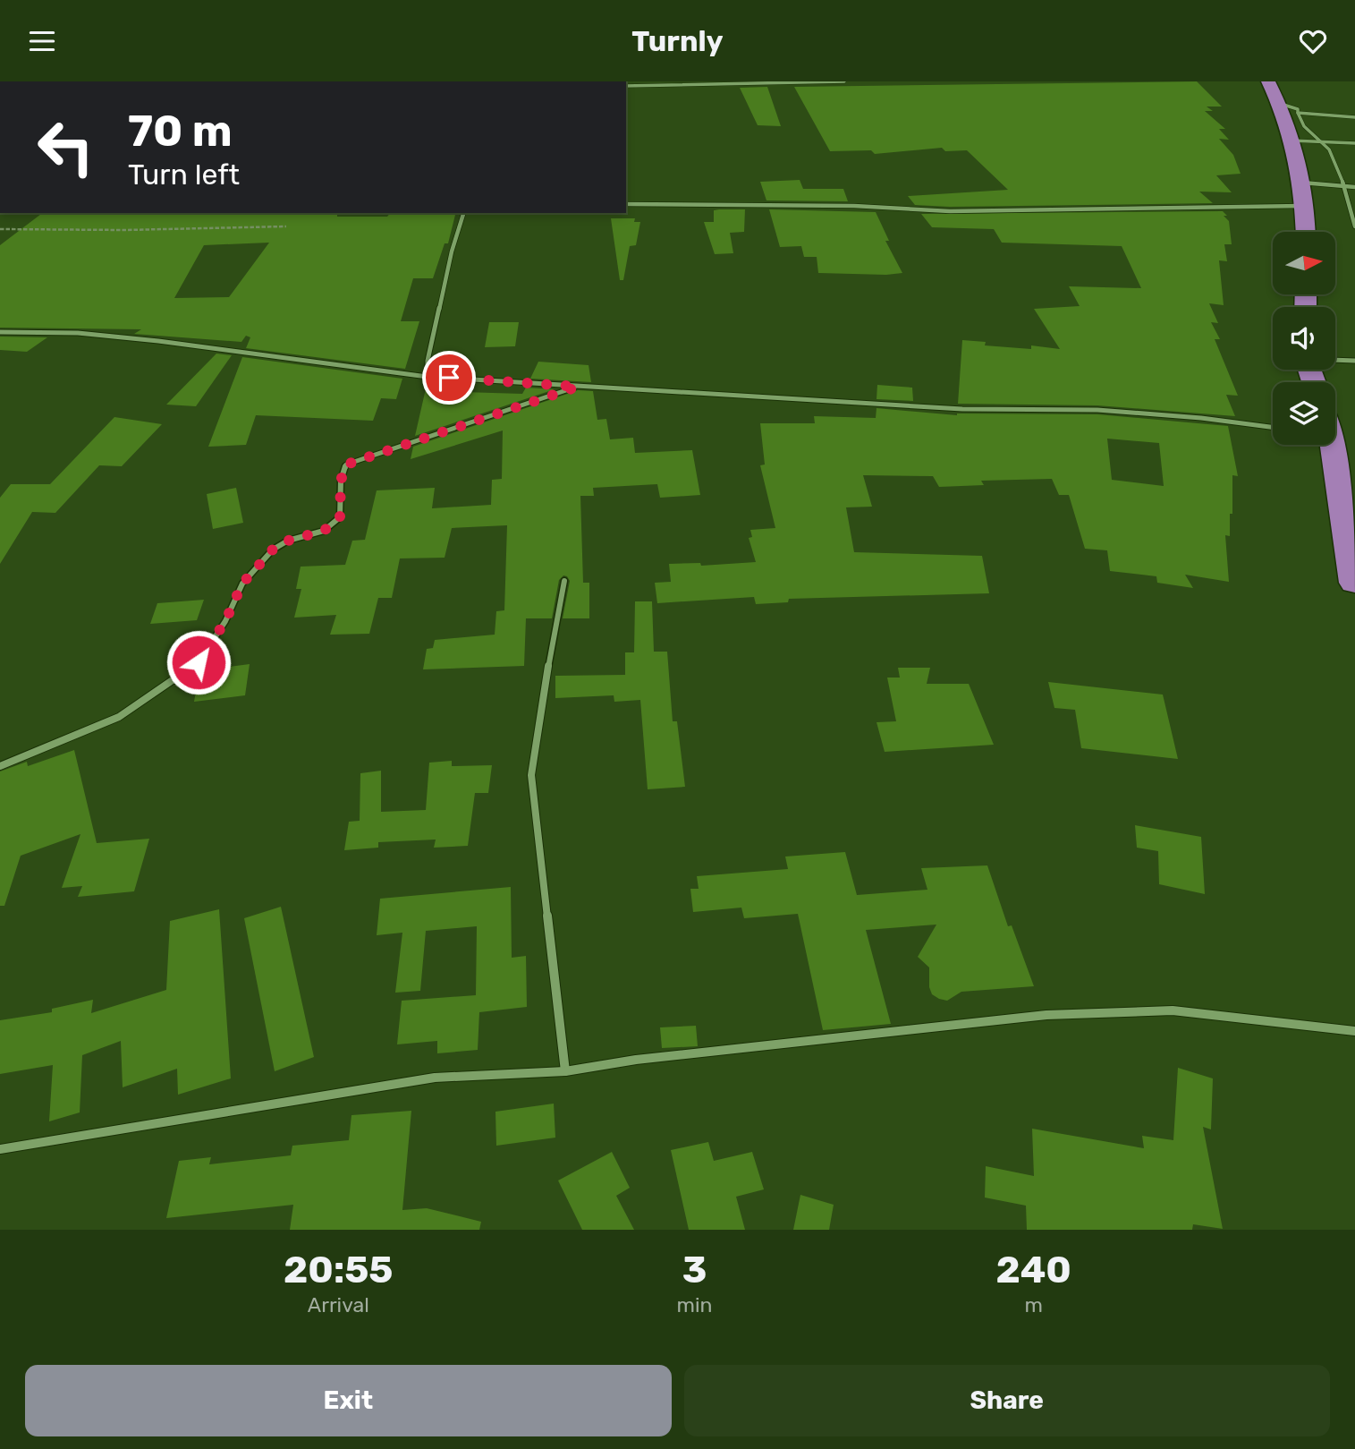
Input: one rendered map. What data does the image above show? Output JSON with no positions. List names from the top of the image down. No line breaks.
{"north":"right","page":{"header":"Turnly","turn":["70 m","Turn left"],"eta":["20:55","Arrival","3","min","240","m"],"buttons":["Exit","Share"]}}
